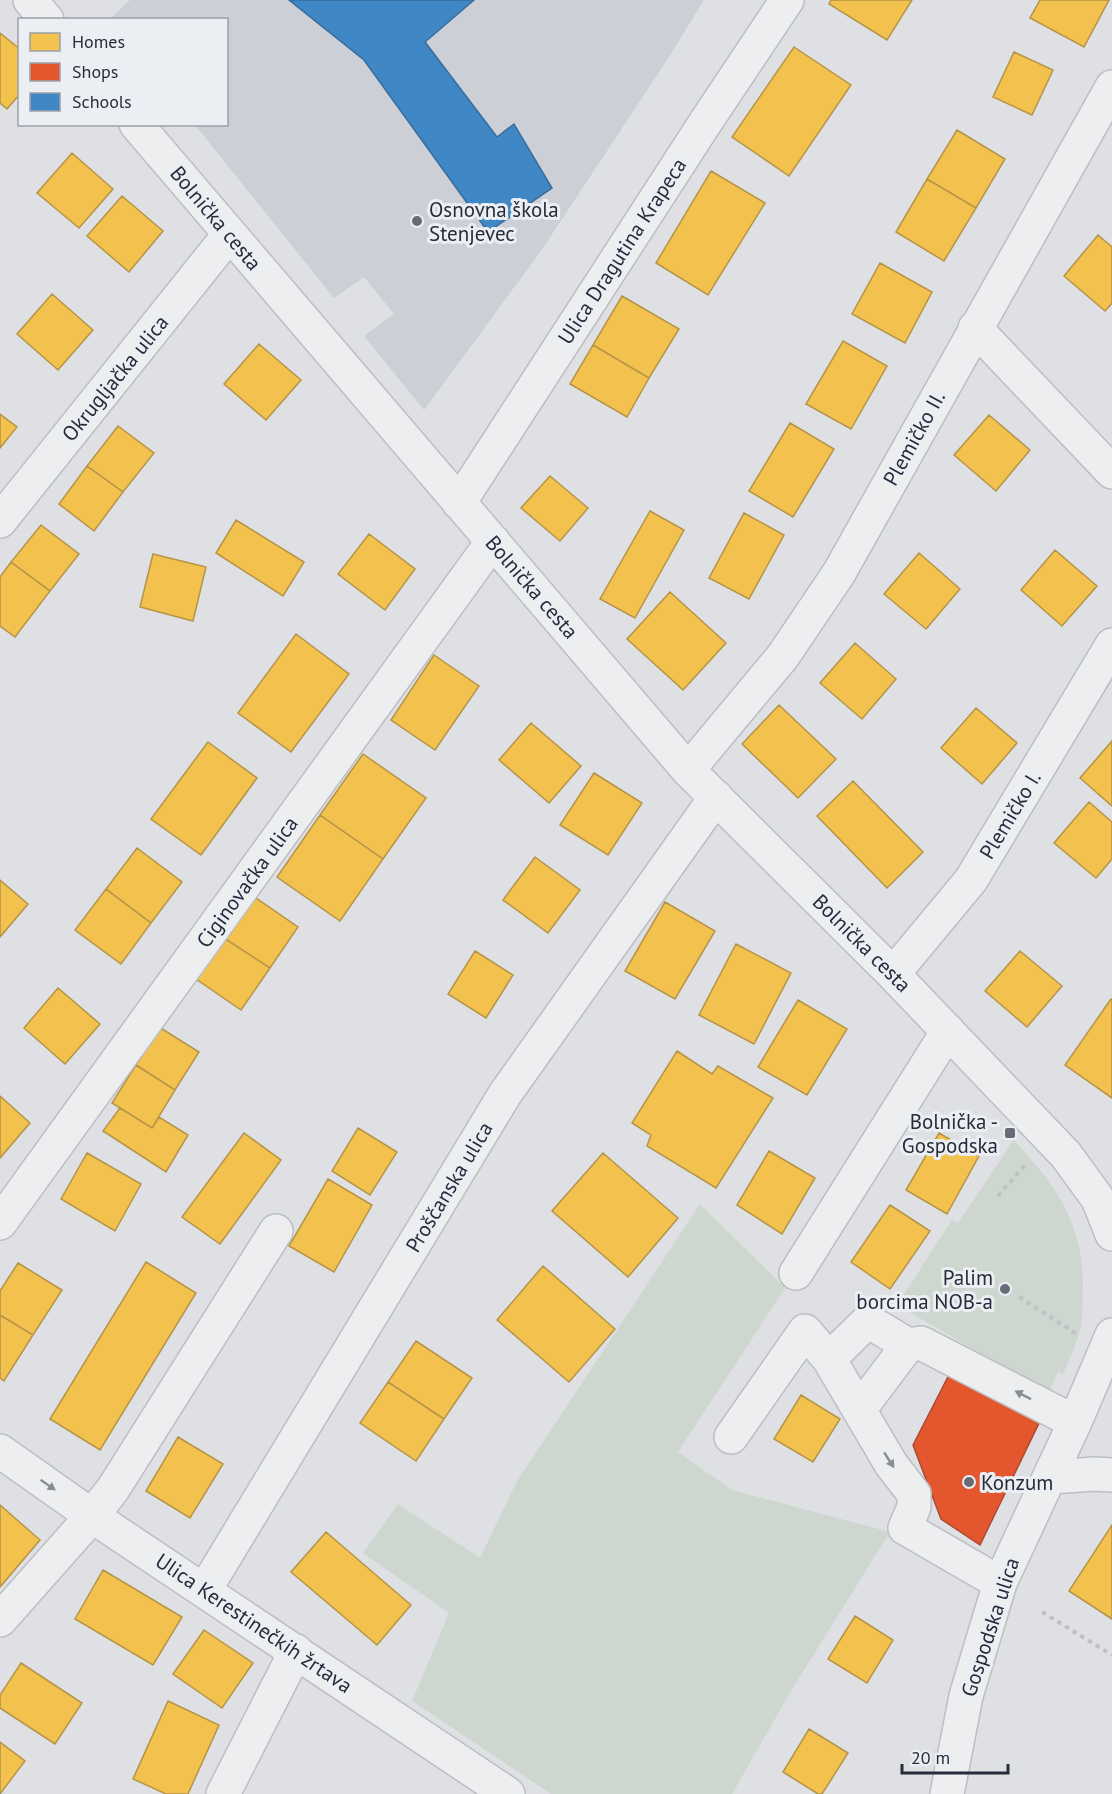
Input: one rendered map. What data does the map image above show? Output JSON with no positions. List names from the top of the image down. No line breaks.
{"streets":{"street":["Bolnička cesta","Ulica Dragutina Krapeca","Okrugljačka ulica","Plemičko II.","Plemičko I.","Ciginovačka ulica","Proščanska ulica","Ulica Kerestinečkih žrtava","Gospodska ulica"]},"crossings":[["Bolnička cesta","Ulica Dragutina Krapeca"],["Bolnička cesta","Okrugljačka ulica"],["Bolnička cesta","Plemičko II."],["Bolnička cesta","Plemičko I."],["Bolnička cesta","Ciginovačka ulica"],["Bolnička cesta","Proščanska ulica"],["Proščanska ulica","Ulica Kerestinečkih žrtava"]],"places":{"other":["Osnovna škola Stenjevec","Palim borcima NOB-a","Konzum"],"transit":["Bolnička - Gospodska"]},"legend":["Homes","Shops","Schools"],"scale_bar":"20 m"}
